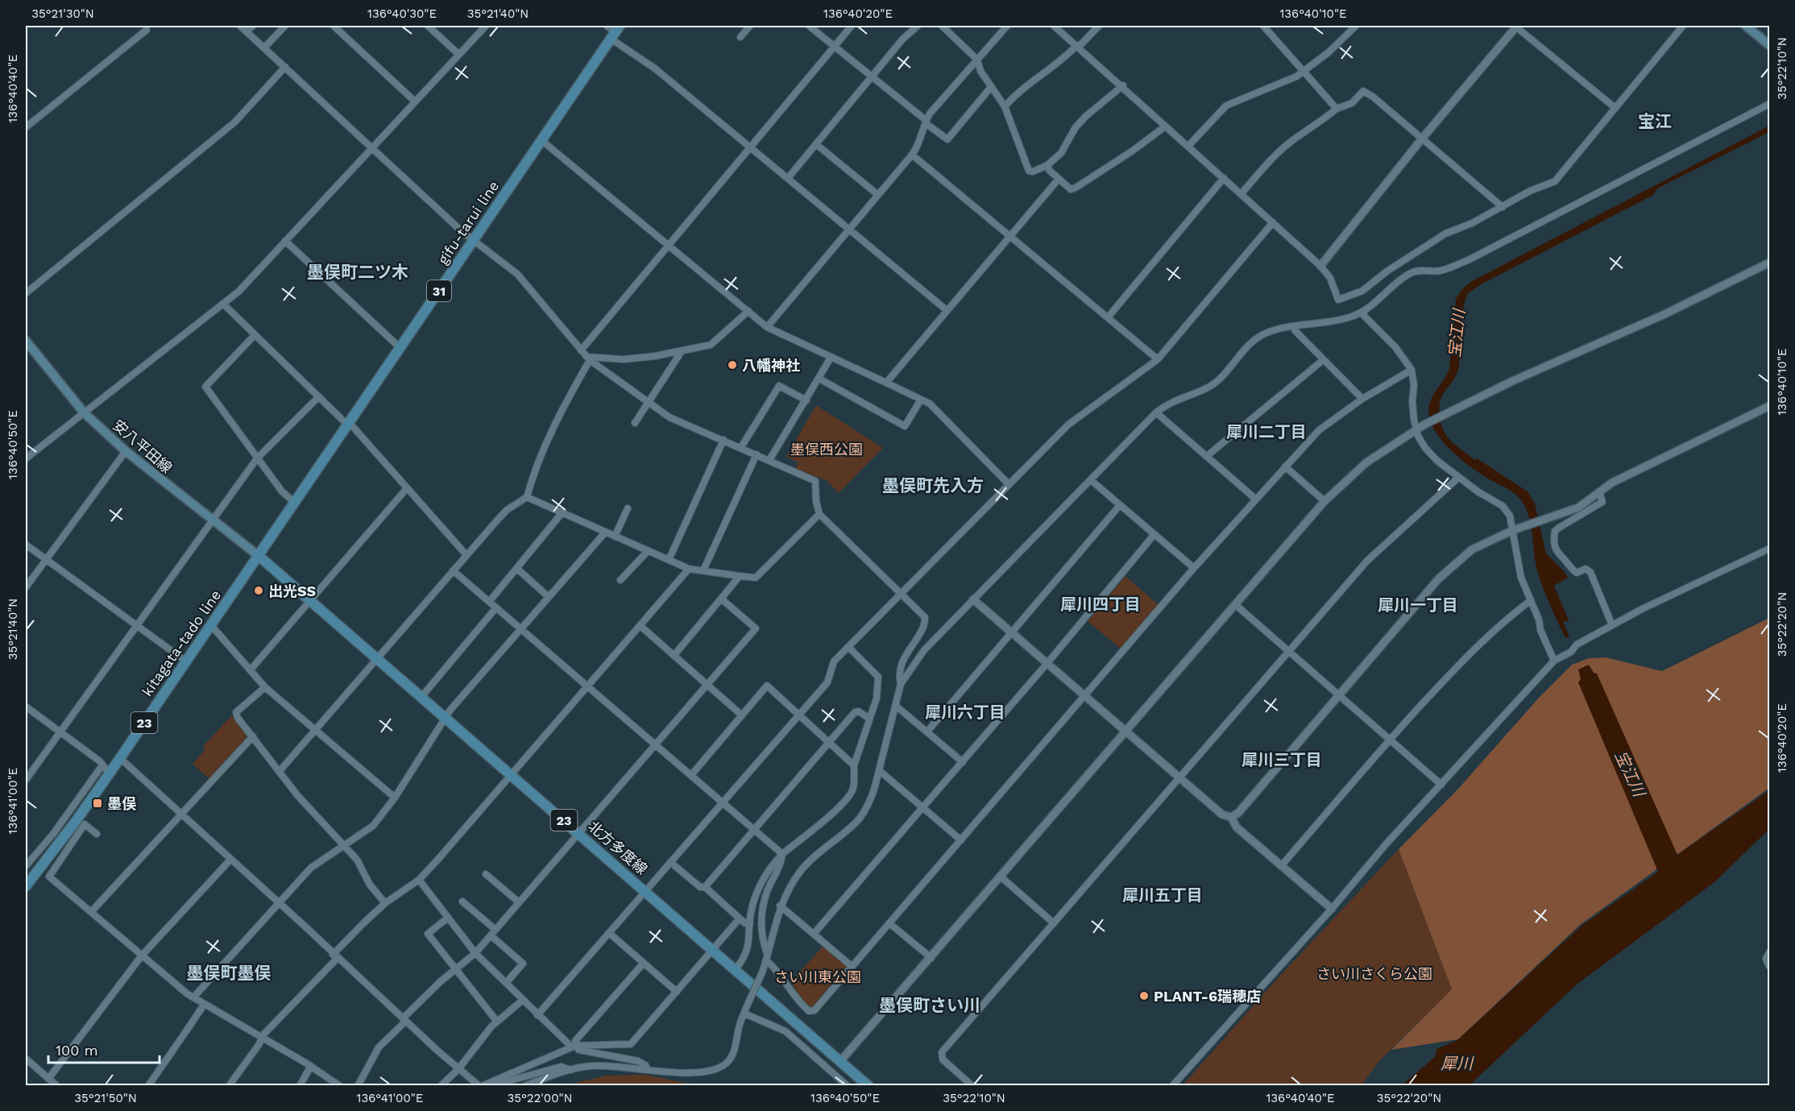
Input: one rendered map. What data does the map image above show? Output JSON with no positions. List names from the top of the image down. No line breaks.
{"streets":{"main road":["gifu-tarui line","31","安八平田線","kitagata-tado line","23","北方多度線"]},"crossings":[["gifu-tarui line","安八平田線"],["gifu-tarui line","kitagata-tado line"],["gifu-tarui line","北方多度線"],["安八平田線","kitagata-tado line"],["安八平田線","北方多度線"],["kitagata-tado line","北方多度線"]],"districts":["宝江","墨俣町二ツ木","犀川二丁目","墨俣町先入方","犀川四丁目","犀川一丁目","犀川六丁目","犀川三丁目","犀川五丁目","墨俣町墨俣","墨俣町さい川"],"water":["宝江川","犀川"],"parks":["墨俣西公園","さい川さくら公園","さい川東公園"],"places":{"other":["八幡神社","出光SS","PLANT-6瑞穂店"],"transit":["墨俣"]},"scale_bar":"100 m","coordinates":["35°21'30\"N","136°40'30\"E","35°21'40\"N","136°40'20\"E","136°40'10\"E","35°22'10\"N","136°40'40\"E","136°40'50\"E","35°22'20\"N","136°41'00\"E","35°21'50\"N","35°22'00\"N"]}
